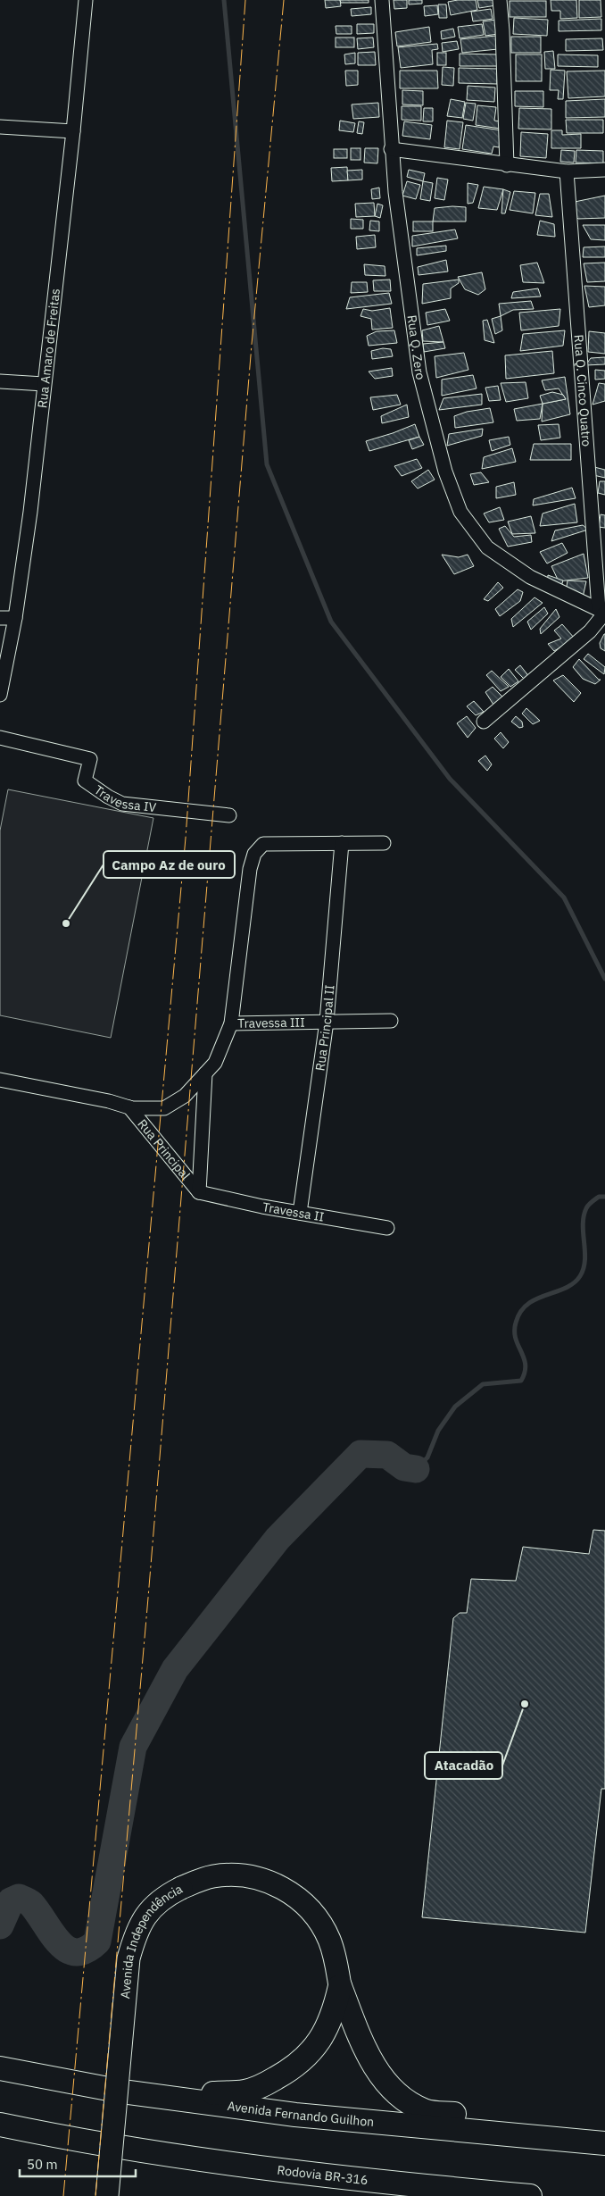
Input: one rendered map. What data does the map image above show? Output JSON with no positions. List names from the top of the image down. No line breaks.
{"streets":{"highway":["Avenida Fernando Guilhon","Rodovia BR-316"],"main road":["Avenida Independência"],"street":["Rua Amaro de Freitas","Rua Q. Zero","Rua Q. Cinco Quatro","Travessa IV","Travessa III","Rua Principal II","Rua Principal","Travessa II"]},"crossings":[["Rua Q. Zero","Rua Q. Cinco Quatro"],["Travessa III","Rua Principal II"],["Rua Principal II","Travessa II"],["Rua Principal","Travessa II"]],"places":["Campo Az de ouro","Atacadão"],"scale_bar":"50 m"}
